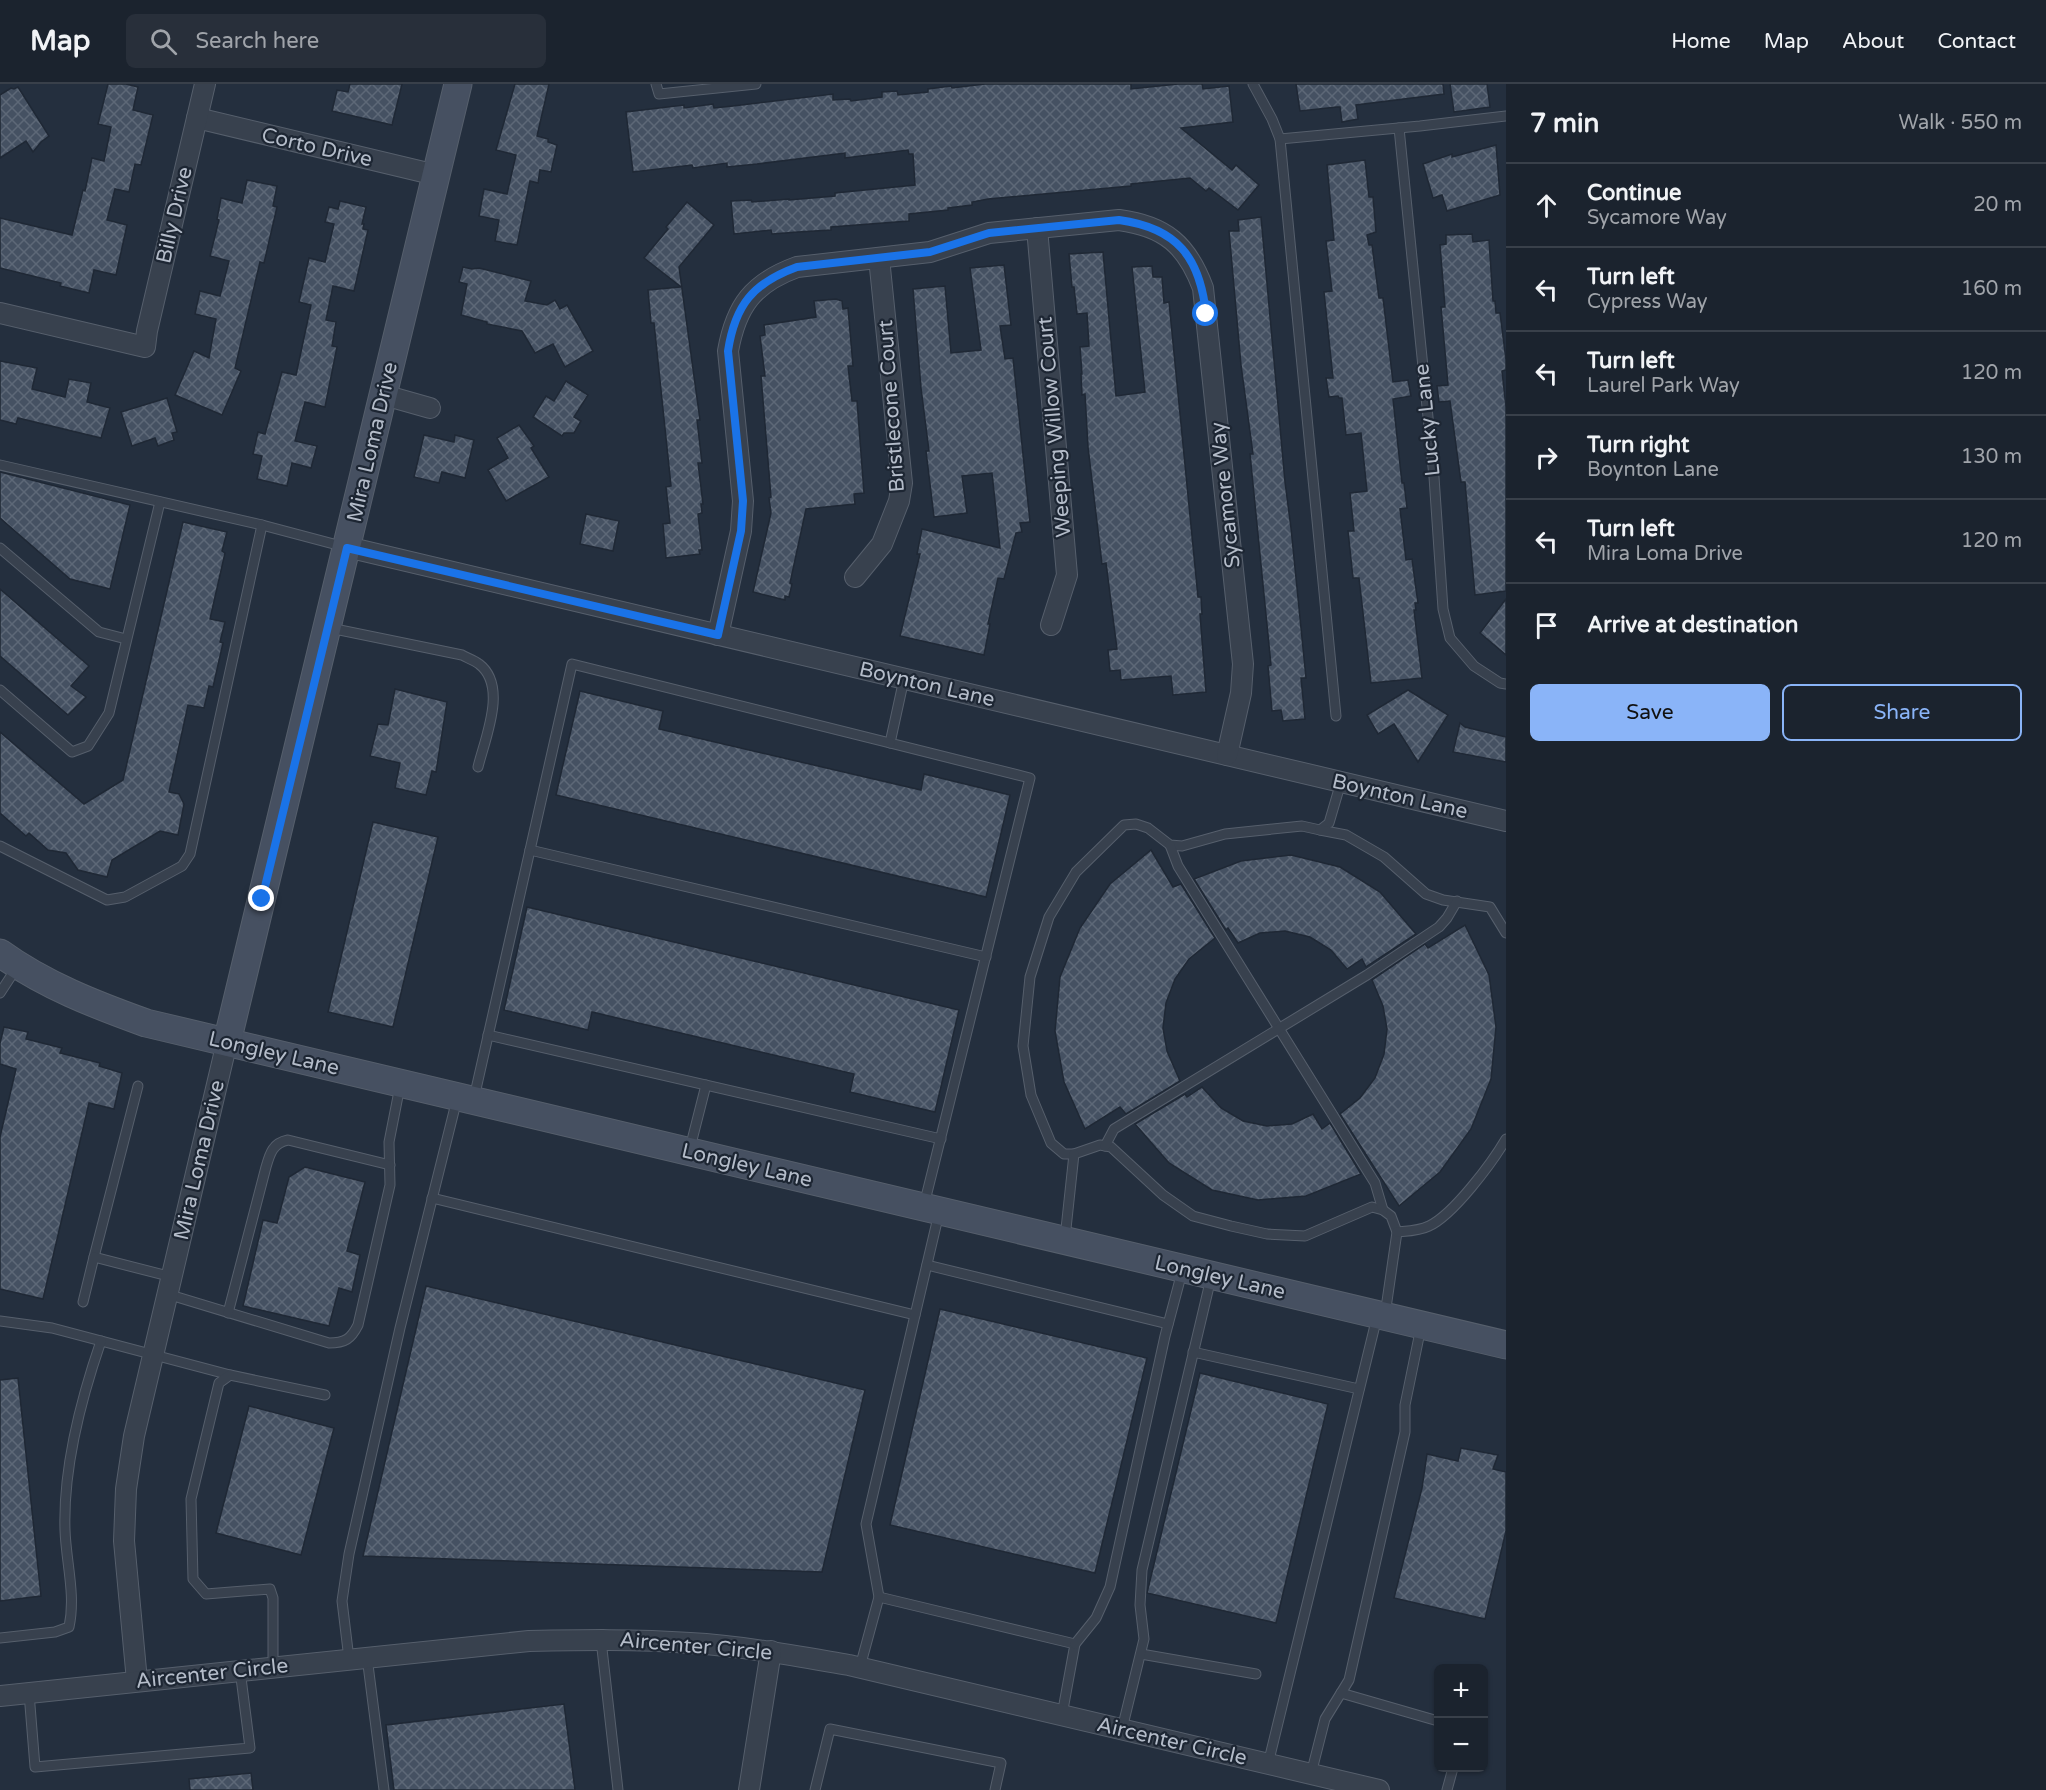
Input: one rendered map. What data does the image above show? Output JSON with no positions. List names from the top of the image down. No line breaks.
{"streets":{"main road":["Mira Loma Drive","Longley Lane"],"street":["Corto Drive","Billy Drive","Bristlecone Court","Weeping Willow Court","Sycamore Way","Boynton Lane","Aircenter Circle"],"lane":["Lucky Lane"]},"crossings":[["Corto Drive","Billy Drive"],["Corto Drive","Mira Loma Drive"],["Weeping Willow Court","Sycamore Way"],["Mira Loma Drive","Boynton Lane"],["Mira Loma Drive","Longley Lane"],["Mira Loma Drive","Aircenter Circle"],["Sycamore Way","Boynton Lane"]],"page":{"header":"Map","search":"Search here","nav":["Home","Map","About","Contact"],"heading":["7 min","Walk · 550 m"],"list":[["Continue","Sycamore Way","20 m"],["Turn left","Cypress Way","160 m"],["Turn left","Laurel Park Way","120 m"],["Turn right","Boynton Lane","130 m"],["Turn left","Mira Loma Drive","120 m"],"Arrive at destination"],"buttons":["Save","Share"],"map_buttons":["+","−"]}}
